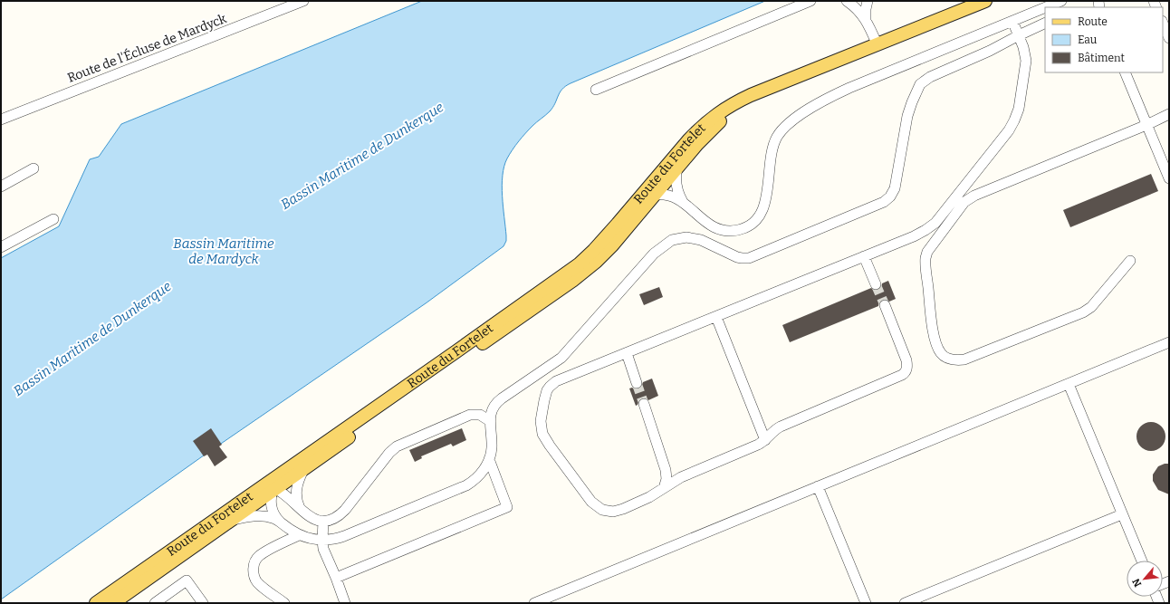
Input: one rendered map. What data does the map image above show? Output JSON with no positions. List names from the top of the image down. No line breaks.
{"streets":{"main road":["Route du Fortelet"],"street":["Route de l'Écluse de Mardyck"]},"water":["Bassin Maritime de Dunkerque","Bassin Maritime de Mardyck"],"legend":["Route","Eau","Bâtiment"],"north":"bottom left"}
